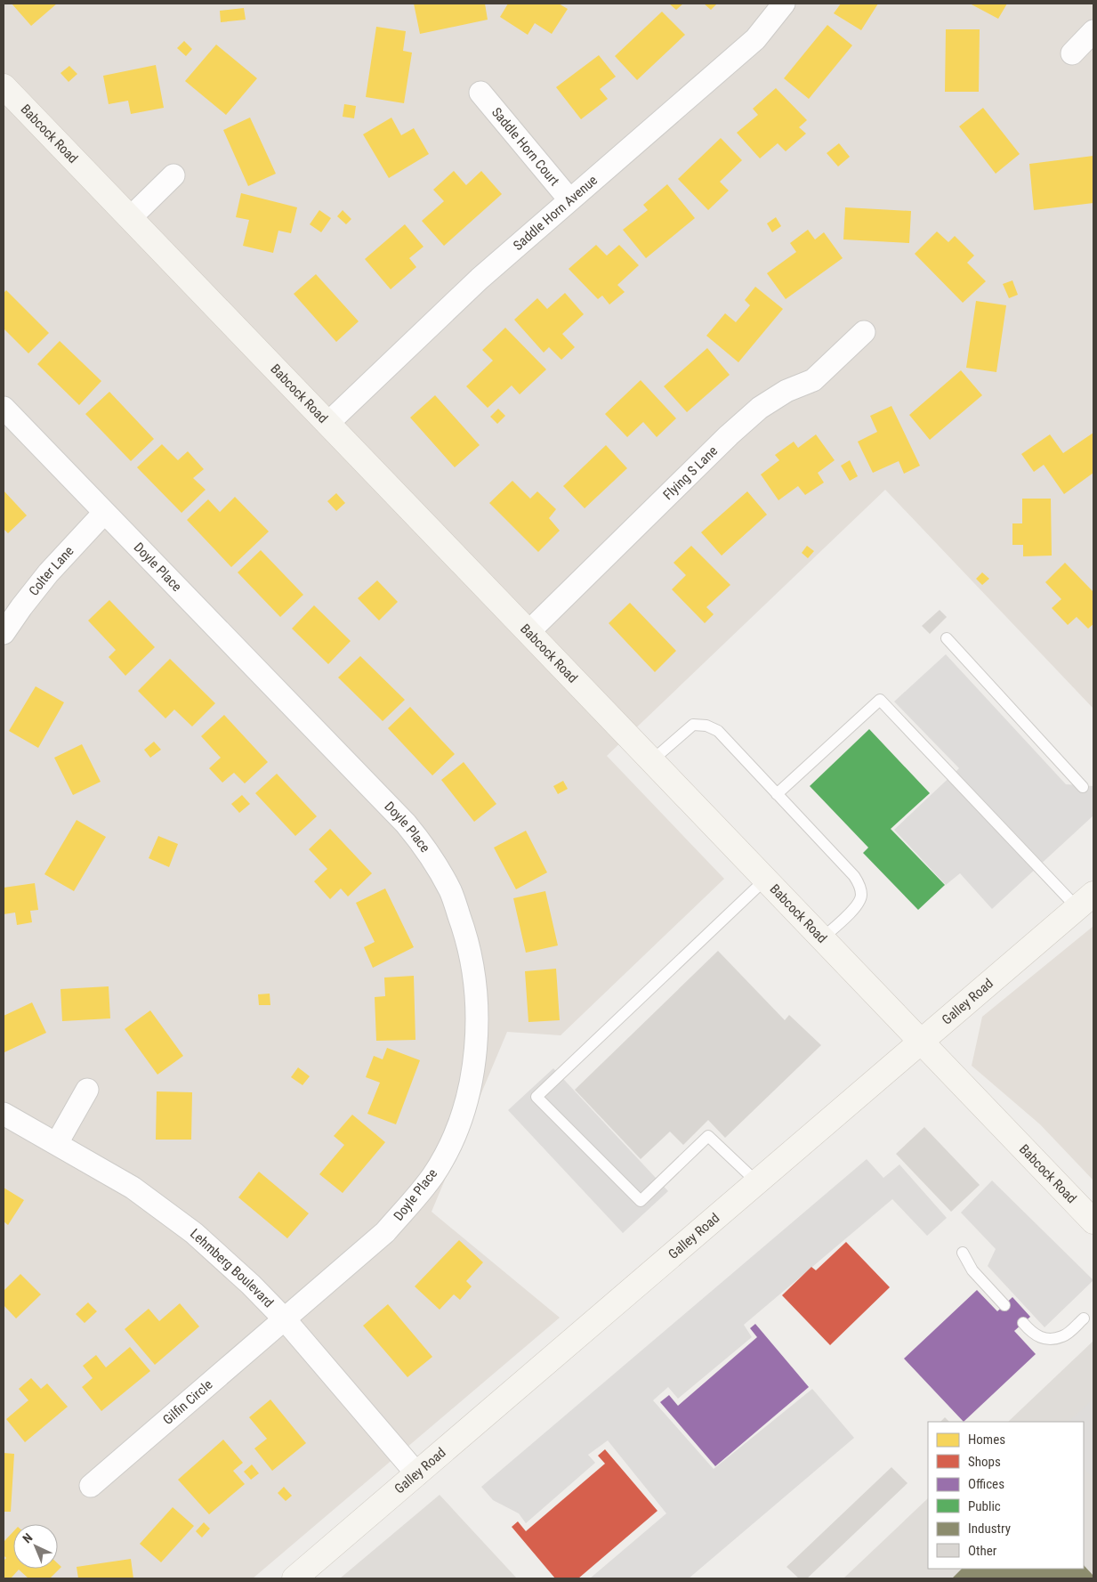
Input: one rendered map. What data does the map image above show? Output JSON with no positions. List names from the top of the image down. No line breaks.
{"streets":{"street":["Babcock Road","Saddle Horn Court","Saddle Horn Avenue","Flying S Lane","Doyle Place","Colter Lane","Galley Road","Lehmberg Boulevard","Gilfin Circle"]},"crossings":[["Babcock Road","Saddle Horn Avenue"],["Babcock Road","Flying S Lane"],["Babcock Road","Galley Road"],["Saddle Horn Court","Saddle Horn Avenue"],["Doyle Place","Colter Lane"],["Doyle Place","Lehmberg Boulevard"],["Doyle Place","Gilfin Circle"],["Galley Road","Lehmberg Boulevard"],["Lehmberg Boulevard","Gilfin Circle"]],"legend":["Homes","Shops","Offices","Public","Industry","Other"],"north":"top left"}
